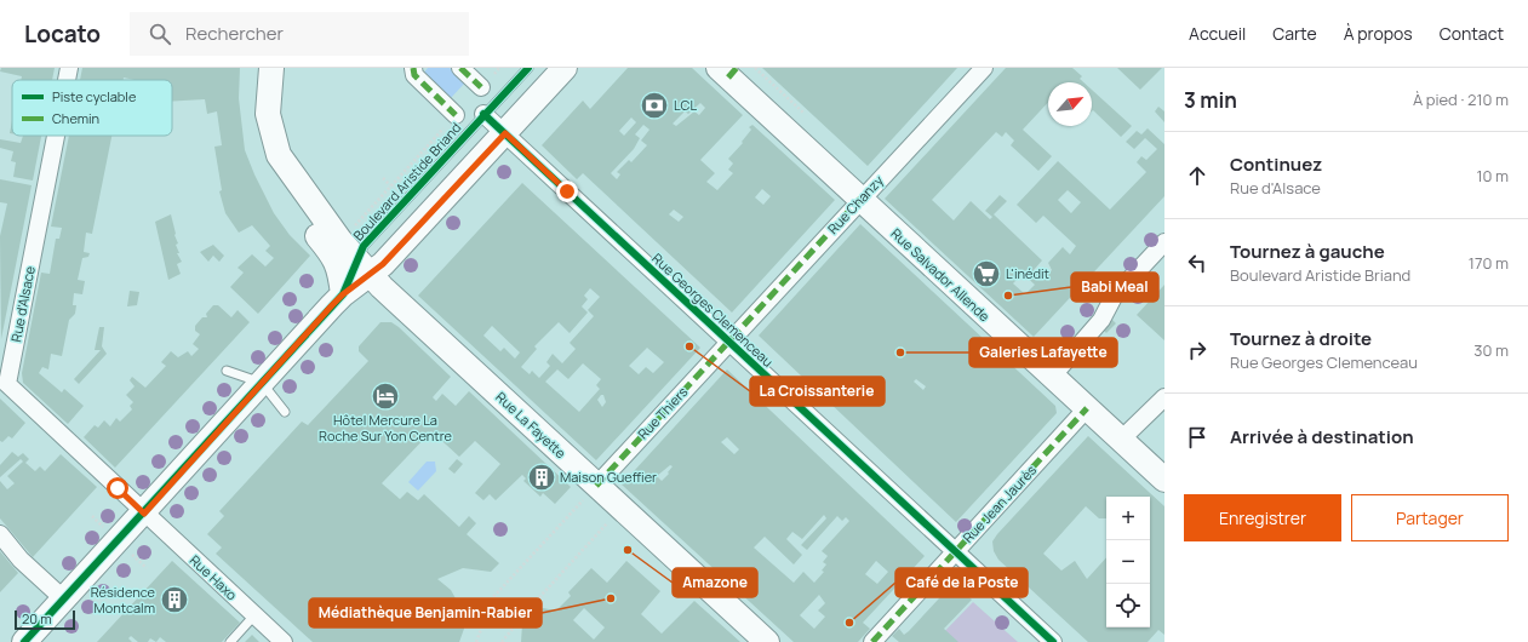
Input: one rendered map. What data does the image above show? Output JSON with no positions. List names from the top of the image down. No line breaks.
{"streets":{"main road":["Boulevard Aristide Briand","Rue Salvador Allende","Rue La Fayette"],"street":["Rue Chanzy","Rue d'Alsace","Rue Georges Clemenceau","Rue Thiers","Rue Jean Jaurès","Rue Haxo"]},"crossings":[["Boulevard Aristide Briand","Rue d'Alsace"],["Boulevard Aristide Briand","Rue Georges Clemenceau"],["Boulevard Aristide Briand","Rue La Fayette"],["Boulevard Aristide Briand","Rue Haxo"],["Rue Chanzy","Rue Salvador Allende"],["Rue Chanzy","Rue Georges Clemenceau"],["Rue Chanzy","Rue Thiers"],["Rue Salvador Allende","Rue Jean Jaurès"],["Rue d'Alsace","Rue Haxo"],["Rue Georges Clemenceau","Rue Thiers"],["Rue Georges Clemenceau","Rue Jean Jaurès"],["Rue Thiers","Rue La Fayette"]],"places":{"bank":["LCL"],"supermarket":["L'inédit"],"other":["Babi Meal","La Croissanterie","Galeries Lafayette","Amazone","Médiathèque Benjamin-Rabier","Café de la Poste"],"hotel":["Hôtel Mercure La Roche Sur Yon Centre"],"building":["Maison Gueffier","Résidence Montcalm"]},"legend":["Piste cyclable","Chemin"],"scale_bar":"20 m","north":"top right","page":{"header":"Locato","search":"Rechercher","nav":["Accueil","Carte","À propos","Contact"],"heading":["3 min","À pied · 210 m"],"list":[["Continuez","Rue d'Alsace","10 m"],["Tournez à gauche","Boulevard Aristide Briand","170 m"],["Tournez à droite","Rue Georges Clemenceau","30 m"],"Arrivée à destination"],"buttons":["Enregistrer","Partager"],"map_buttons":["+","−"],"scale":"20 m"}}
